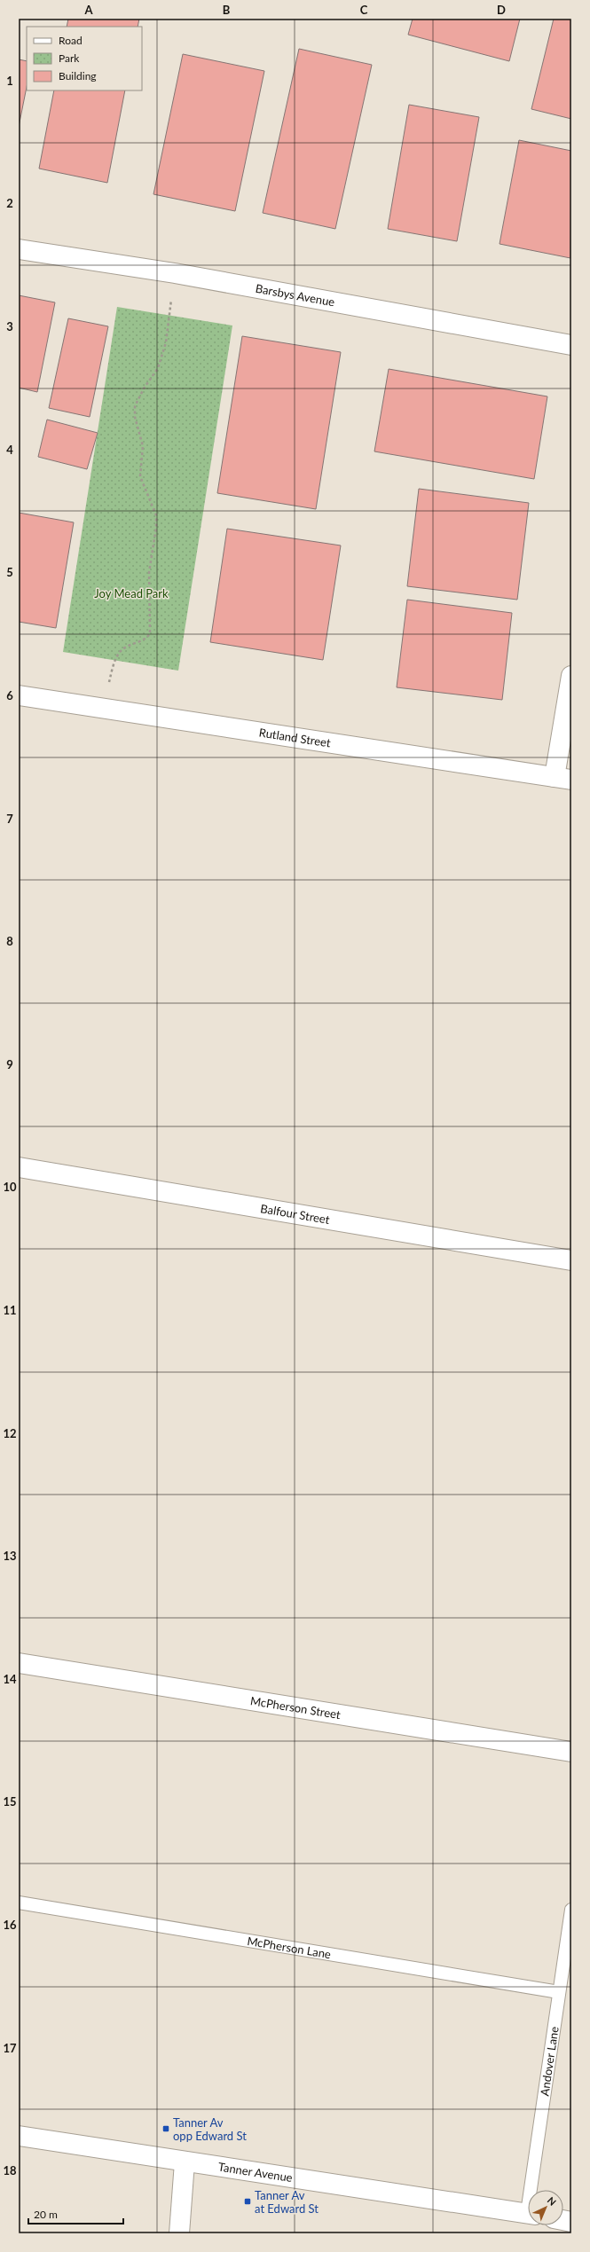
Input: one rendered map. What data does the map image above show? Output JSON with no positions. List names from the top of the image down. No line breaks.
{"streets":{"street":["Barsbys Avenue","Rutland Street","Balfour Street","McPherson Street","Tanner Avenue"],"lane":["McPherson Lane","Andover Lane"]},"crossings":[["McPherson Lane","Andover Lane"]],"parks":["Joy Mead Park"],"places":{"transit":["Tanner Av opp Edward St","Tanner Av at Edward St"]},"legend":["Road","Park","Building"],"scale_bar":"20 m","north":"top right","grid":{"columns":["A","B","C","D"],"rows":["1","2","3","4","5","6","7","8","9","10","11","12","13","14","15","16","17","18"]}}
